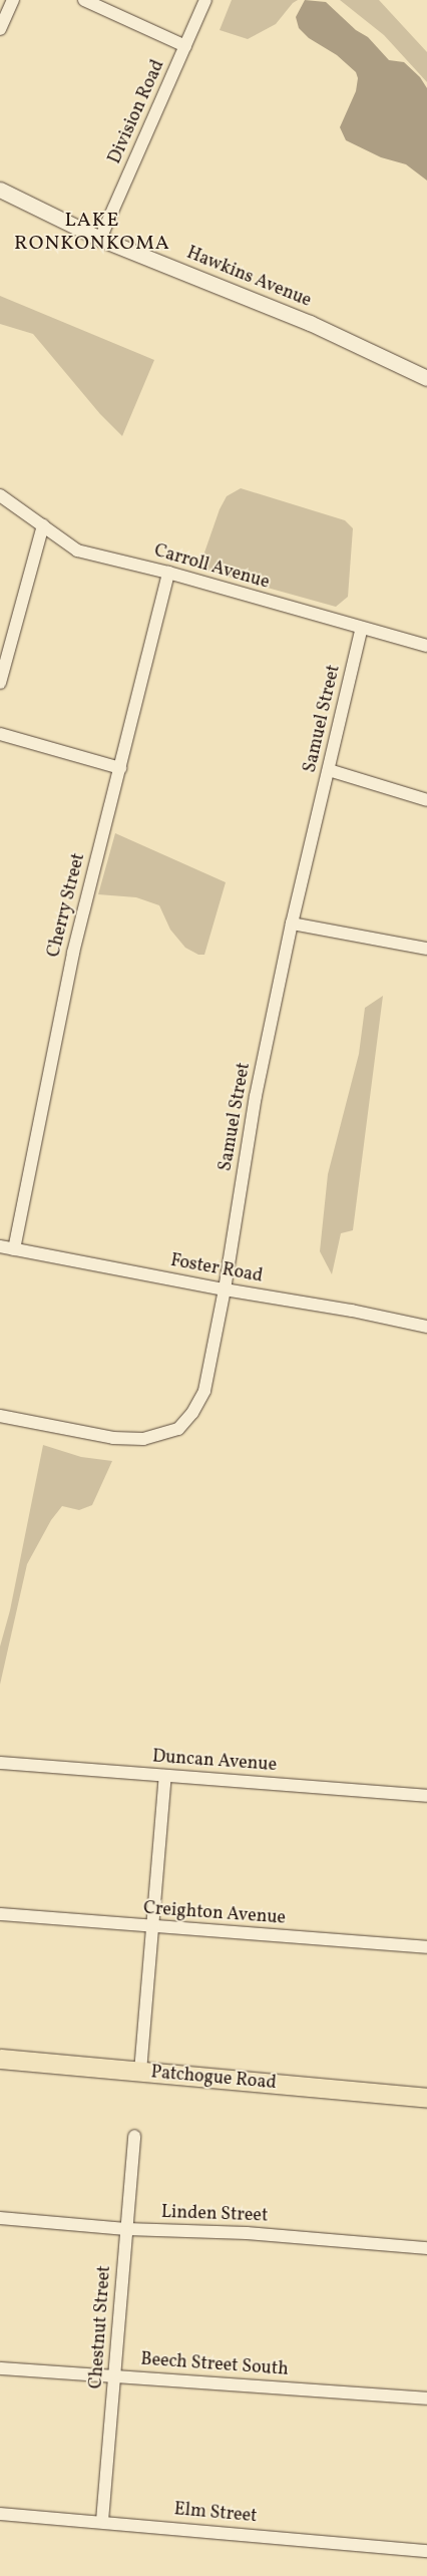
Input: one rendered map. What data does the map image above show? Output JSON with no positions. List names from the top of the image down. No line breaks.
{"streets":{"main road":["Patchogue Road"],"street":["Division Road","Hawkins Avenue","Carroll Avenue","Samuel Street","Cherry Street","Foster Road","Duncan Avenue","Creighton Avenue","Linden Street","Chestnut Street","Beech Street South","Elm Street"]},"crossings":[["Division Road","Hawkins Avenue"],["Carroll Avenue","Samuel Street"],["Carroll Avenue","Cherry Street"],["Samuel Street","Foster Road"],["Cherry Street","Foster Road"],["Linden Street","Chestnut Street"],["Chestnut Street","Beech Street South"],["Chestnut Street","Elm Street"]],"districts":["LAKE RONKONKOMA"]}
